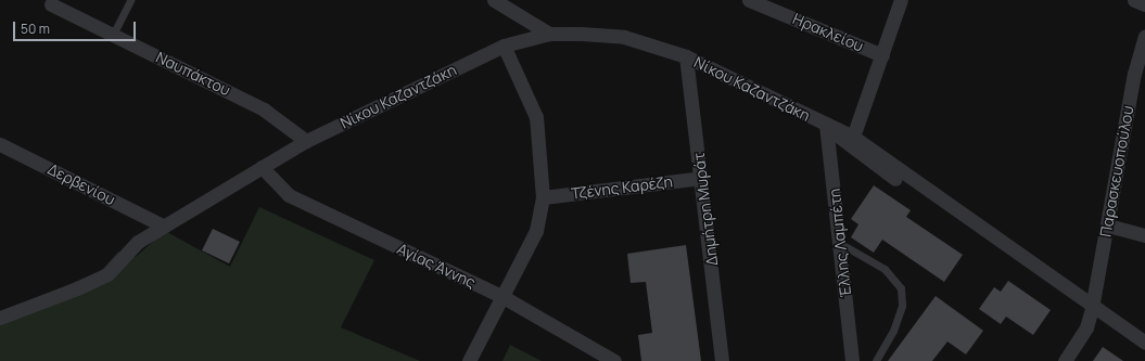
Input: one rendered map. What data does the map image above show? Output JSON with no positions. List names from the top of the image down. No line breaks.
{"streets":{"street":["Ηρακλείου","Ναυπάκτου","Νίκου Καζαντζάκη","Παρασκευοπούλου","Δερβενίου","Τζένης Καρέζη","Δημήτρη Μυράτ","Έλλης Λαμπέτη","Αγίας Άννης"]},"crossings":[["Ναυπάκτου","Νίκου Καζαντζάκη"],["Νίκου Καζαντζάκη","Παρασκευοπούλου"],["Νίκου Καζαντζάκη","Δερβενίου"],["Νίκου Καζαντζάκη","Δημήτρη Μυράτ"],["Νίκου Καζαντζάκη","Έλλης Λαμπέτη"],["Νίκου Καζαντζάκη","Αγίας Άννης"],["Τζένης Καρέζη","Δημήτρη Μυράτ"]],"scale_bar":"50 m"}
